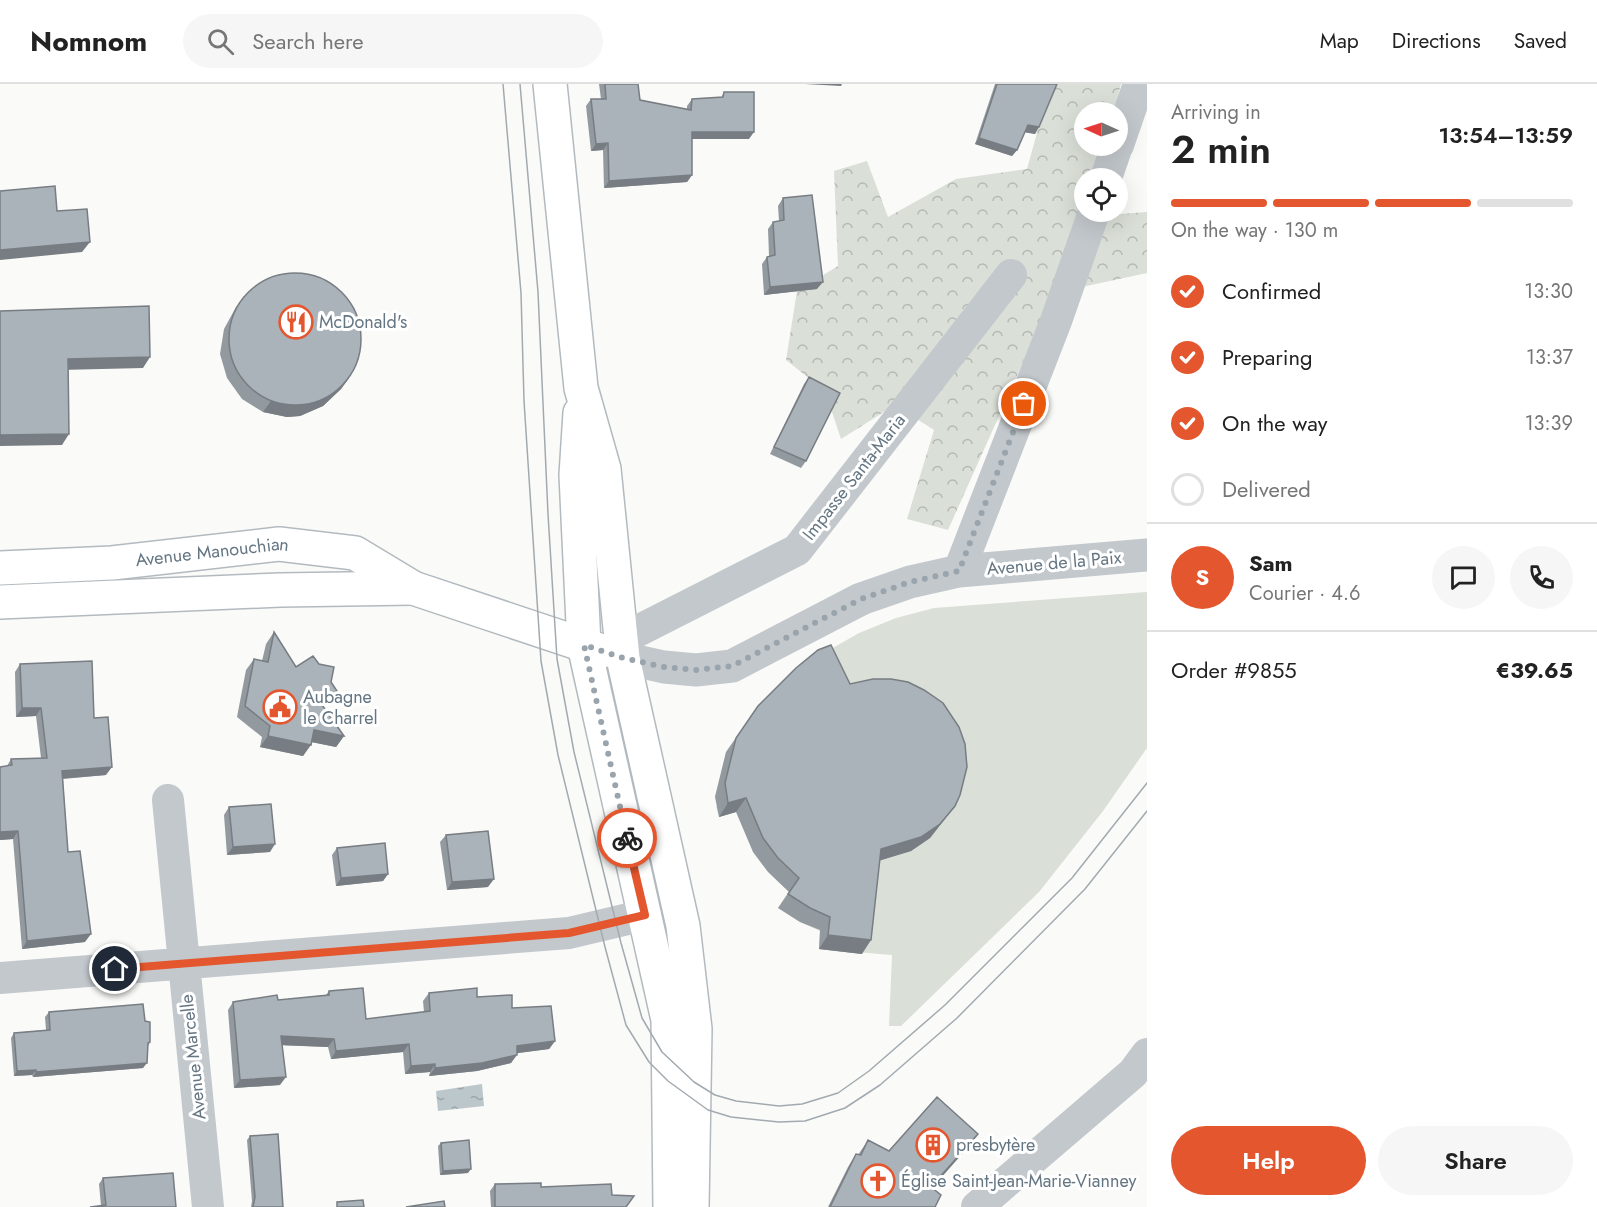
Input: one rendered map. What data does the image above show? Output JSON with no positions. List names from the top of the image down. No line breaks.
{"streets":{"main road":["Avenue Manouchian"],"street":["Impasse Santa-Maria","Avenue de la Paix","Avenue Marcelle"]},"crossings":[["Impasse Santa-Maria","Avenue Manouchian"],["Impasse Santa-Maria","Avenue de la Paix"],["Avenue Manouchian","Avenue de la Paix"]],"places":{"restaurant":["McDonald's"],"public building":["Aubagne le Charrel"],"building":["presbytère"],"church":["Église Saint-Jean-Marie-Vianney"]},"north":"left","page":{"header":"Nomnom","search":"Search here","nav":["Map","Directions","Saved"],"heading":["2 min","Arriving in","13:54–13:59"],"panel":["Sam","Courier · 4.6","Order #9855","€39.65"],"bar":"On the way · 130 m","list":[["Confirmed","13:30"],["Preparing","13:37"],["On the way","13:39"],"Delivered"],"round":"S","buttons":["Help","Share"]}}
